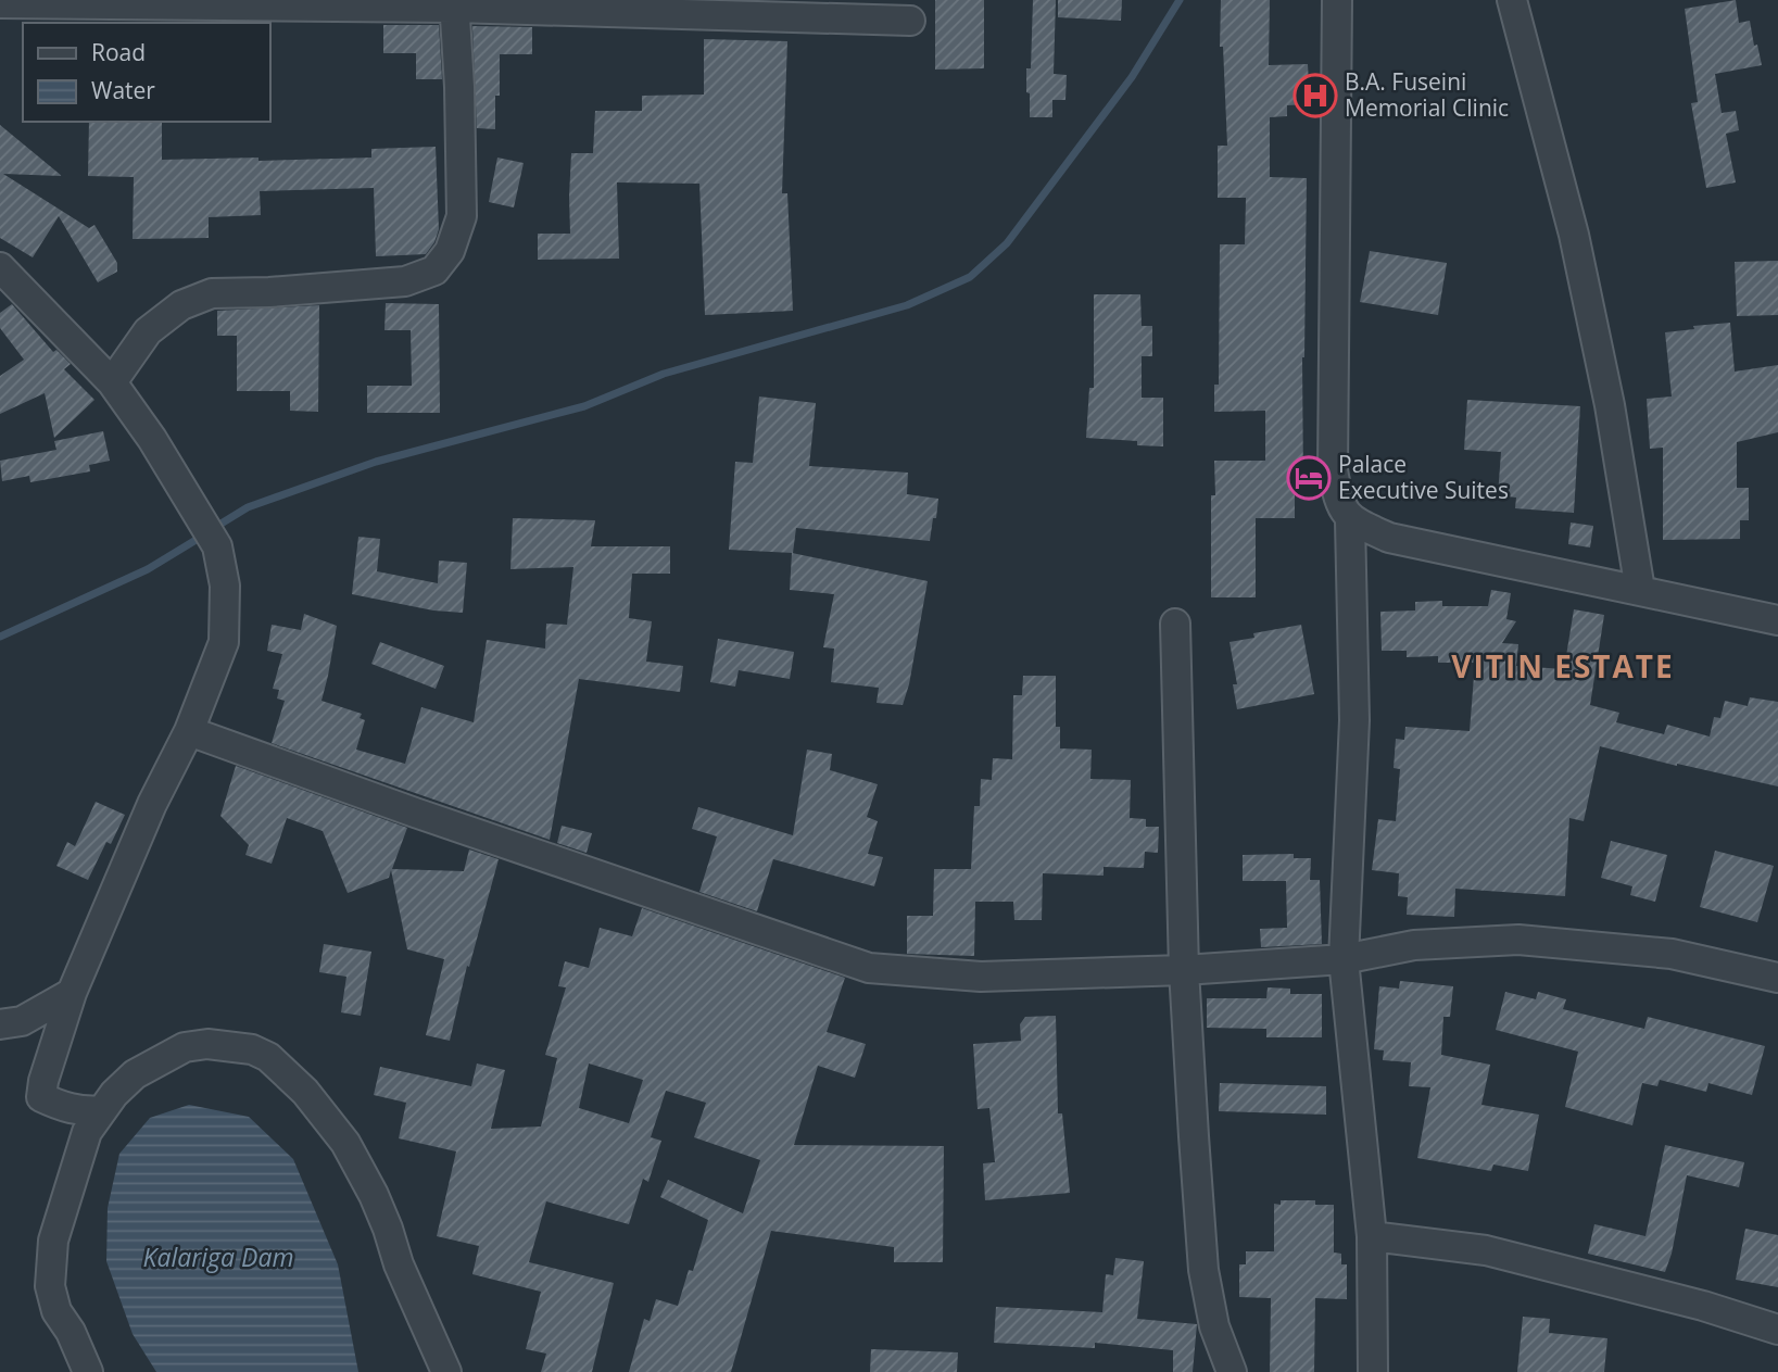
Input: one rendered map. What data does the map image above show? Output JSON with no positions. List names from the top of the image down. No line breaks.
{"districts":["VITIN ESTATE"],"water":["Kalariga Dam"],"places":{"hospital":["B.A. Fuseini Memorial Clinic"],"hotel":["Palace Executive Suites"]},"legend":["Road","Water"]}
